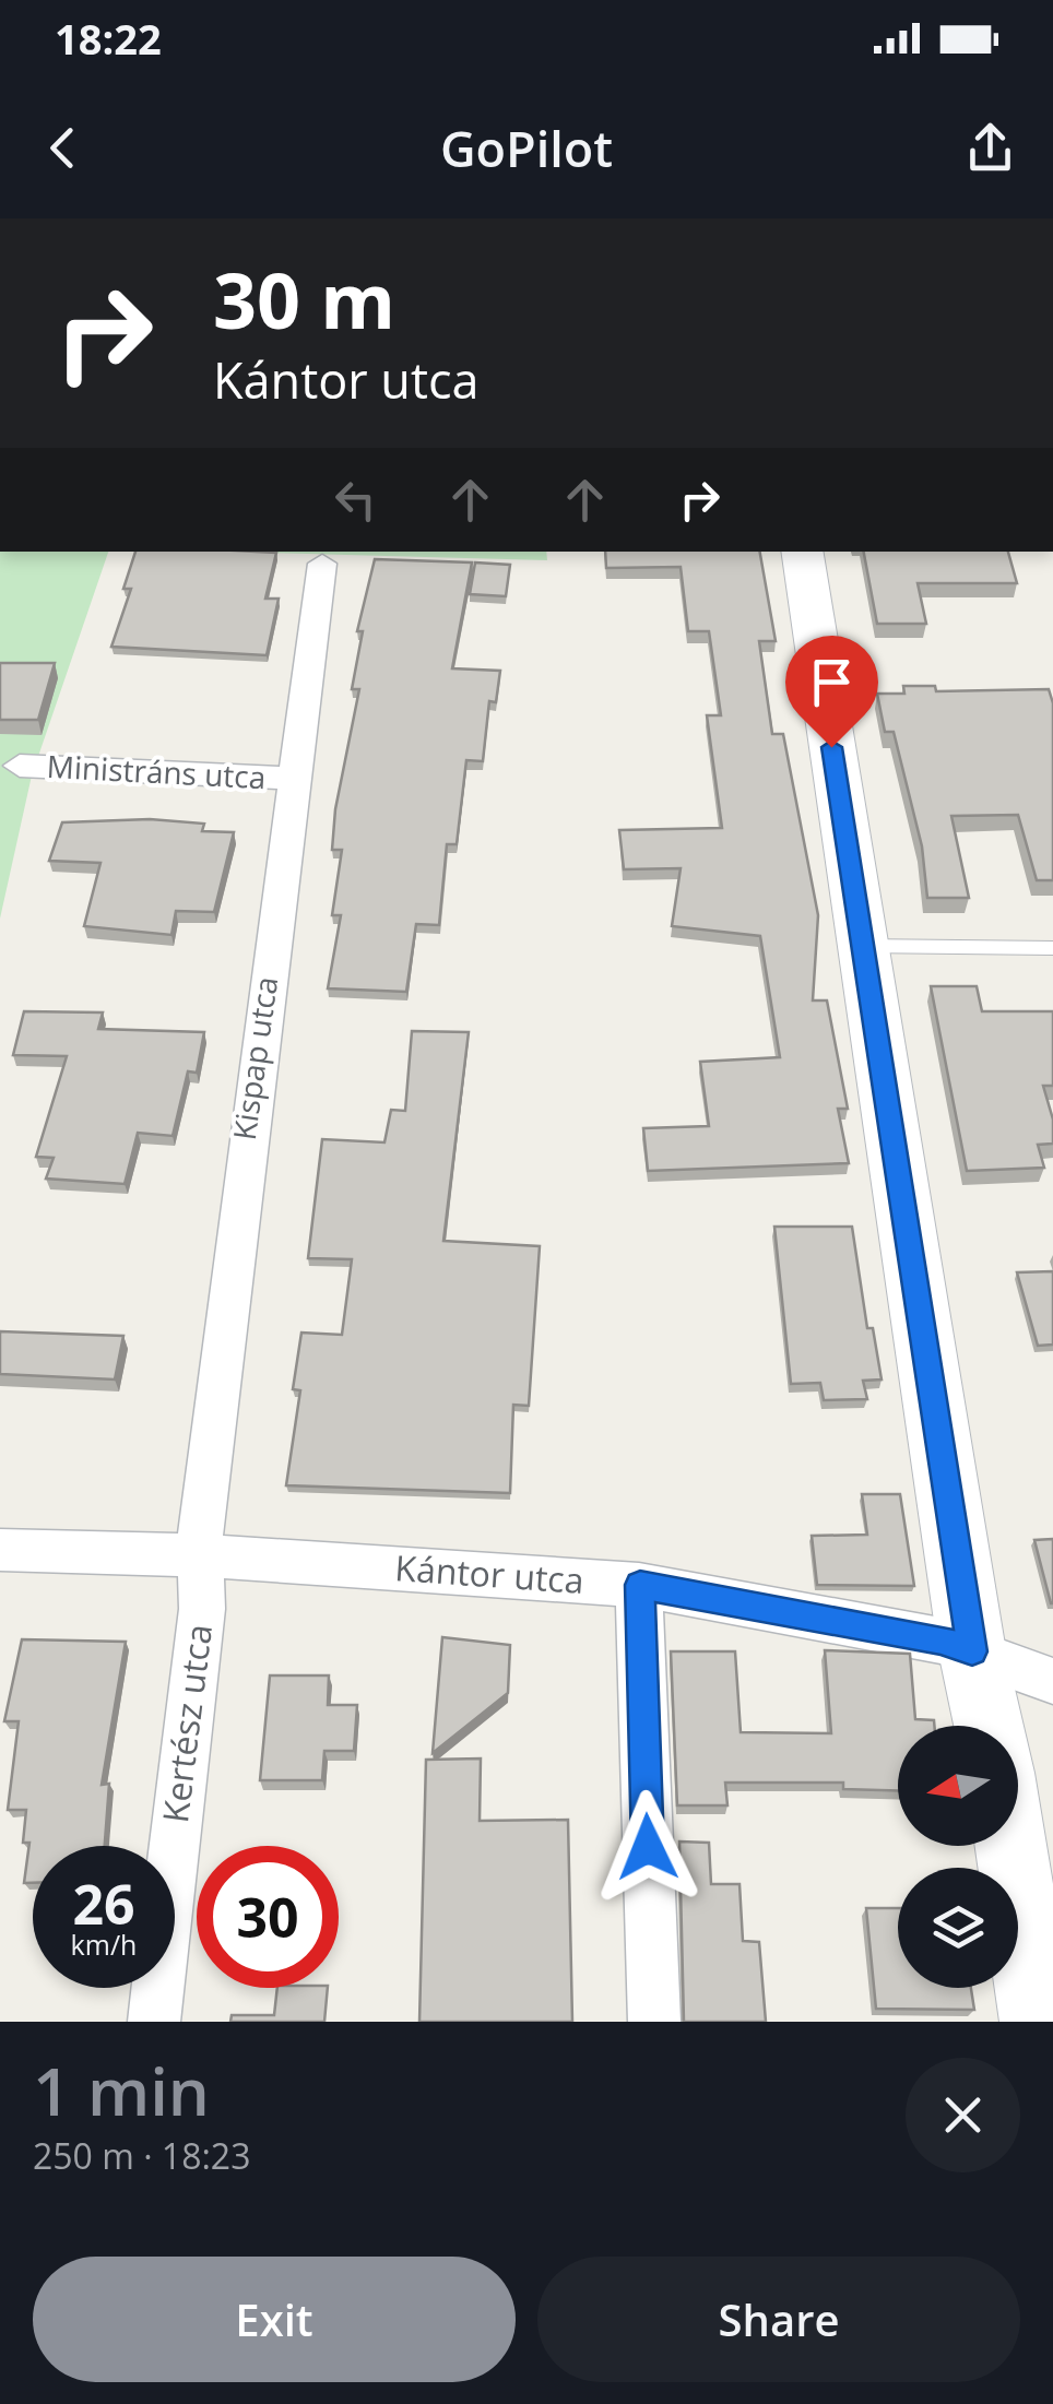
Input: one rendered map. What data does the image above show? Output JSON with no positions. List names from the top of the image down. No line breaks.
{"streets":{"street":["Ministráns utca","Kispap utca","Kántor utca","Kertész utca"]},"crossings":[["Ministráns utca","Kispap utca"],["Kispap utca","Kántor utca"],["Kispap utca","Kertész utca"],["Kántor utca","Kertész utca"]],"north":"left","page":{"status":"18:22","header":"GoPilot","turn":["30 m","Kántor utca"],"speed":"26 km/h","limit":"30","heading":["1 min","250 m · 18:23"],"buttons":["Exit","Share"]}}
